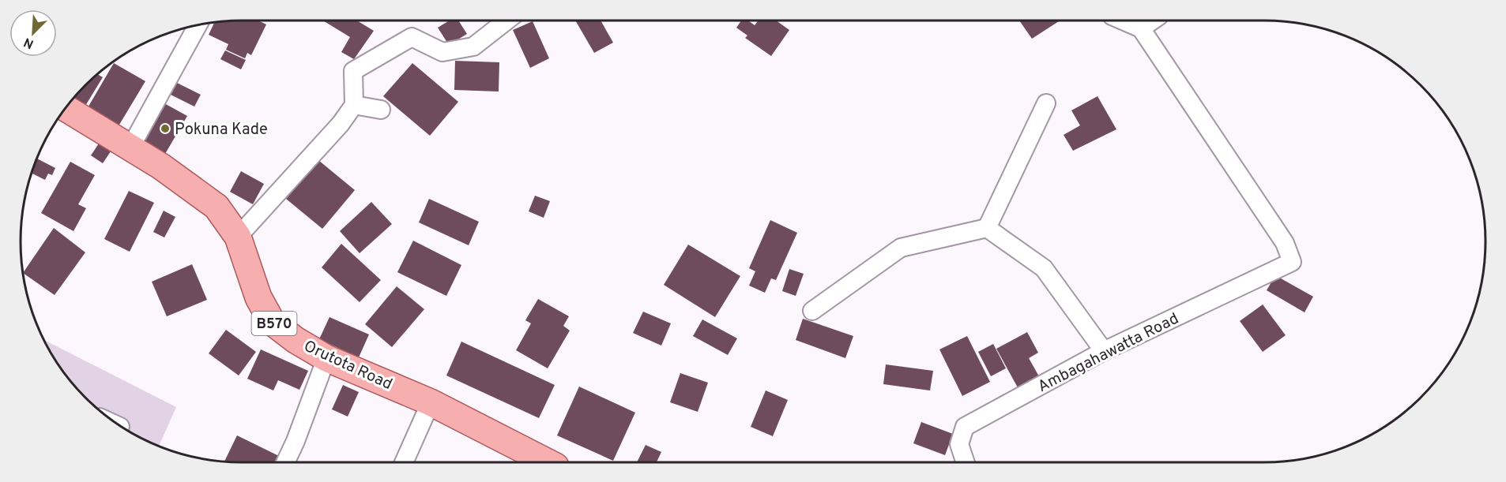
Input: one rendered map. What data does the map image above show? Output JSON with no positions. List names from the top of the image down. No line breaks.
{"streets":{"main road":["B570","Orutota Road"],"street":["Ambagahawatta Road"]},"places":["Pokuna Kade"],"north":"bottom left"}
